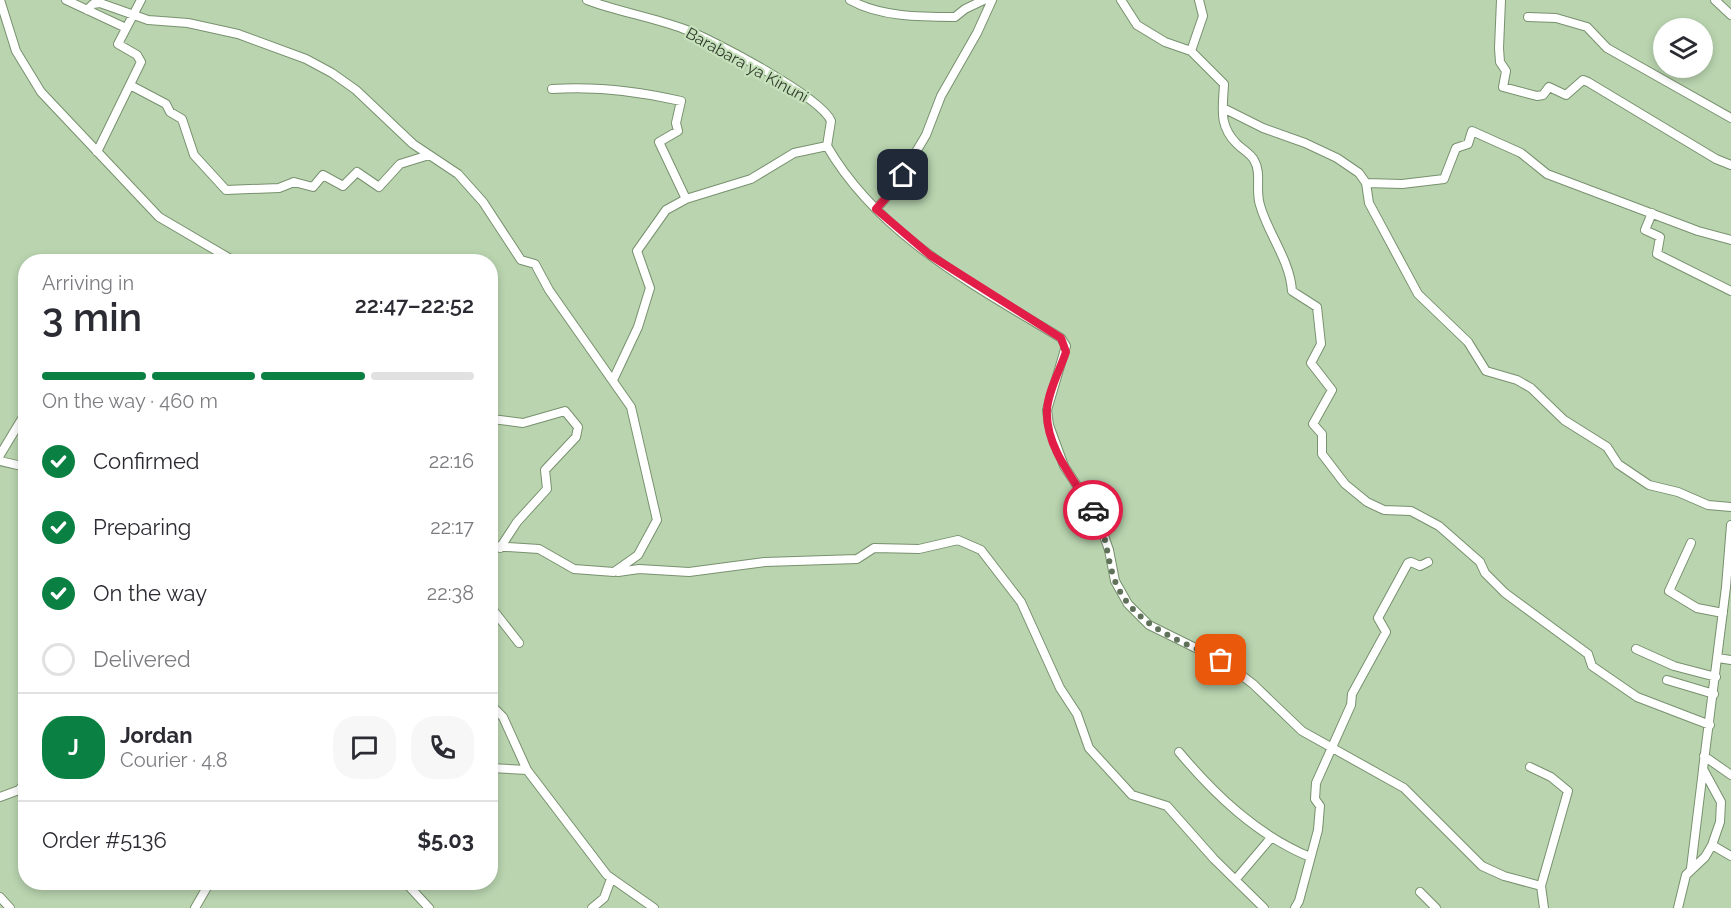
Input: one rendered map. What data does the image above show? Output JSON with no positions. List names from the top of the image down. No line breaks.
{"streets":{"street":["Barabara ya Kinuni"]},"page":{"heading":["3 min","Arriving in","22:47–22:52"],"panel":["Jordan","Courier · 4.8","Order #5136","$5.03"],"bar":"On the way · 460 m","list":[["Confirmed","22:16"],["Preparing","22:17"],["On the way","22:38"],"Delivered"],"round":"J"}}
